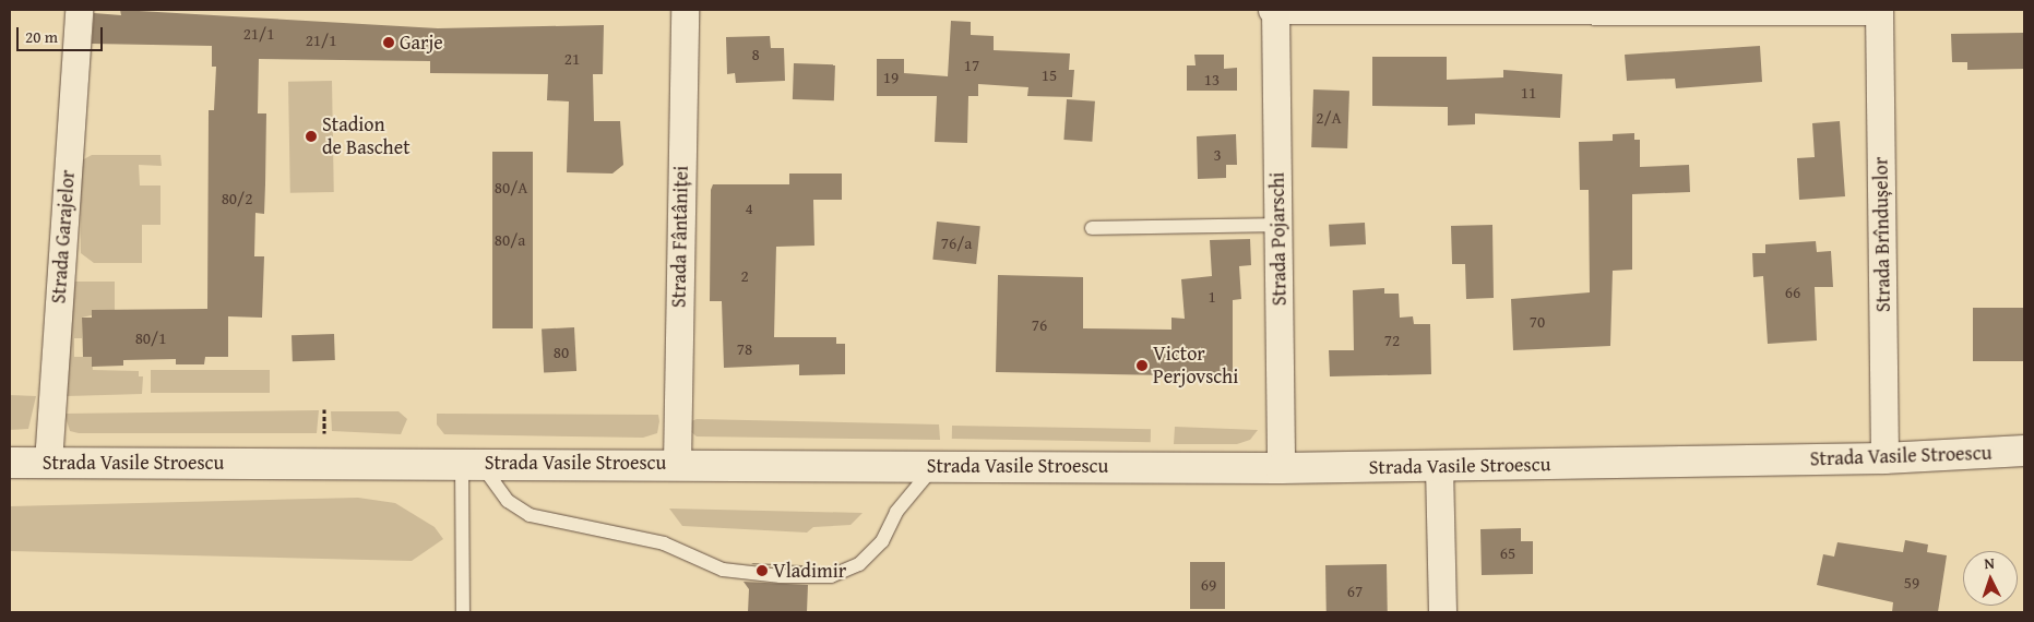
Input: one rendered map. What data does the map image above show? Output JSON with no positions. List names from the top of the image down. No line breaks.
{"streets":{"main road":["Strada Vasile Stroescu"],"street":["Strada Brîndușelor","Strada Garajelor","Strada Fântâniței","Strada Pojarschi"]},"crossings":[["Strada Brîndușelor","Strada Vasile Stroescu"],["Strada Garajelor","Strada Vasile Stroescu"],["Strada Fântâniței","Strada Vasile Stroescu"],["Strada Pojarschi","Strada Vasile Stroescu"]],"places":["Garje","Stadion de Baschet","Victor Perjovschi","Vladimir"],"house_numbers":["21/1","21/1","8","21","17","15","19","13","11","2/A","3","80/A","80/2","4","80/a","76/a","2","66","1","70","76","80/1","72","78","80","65","59","69","67"],"scale_bar":"20 m","north":"top"}
